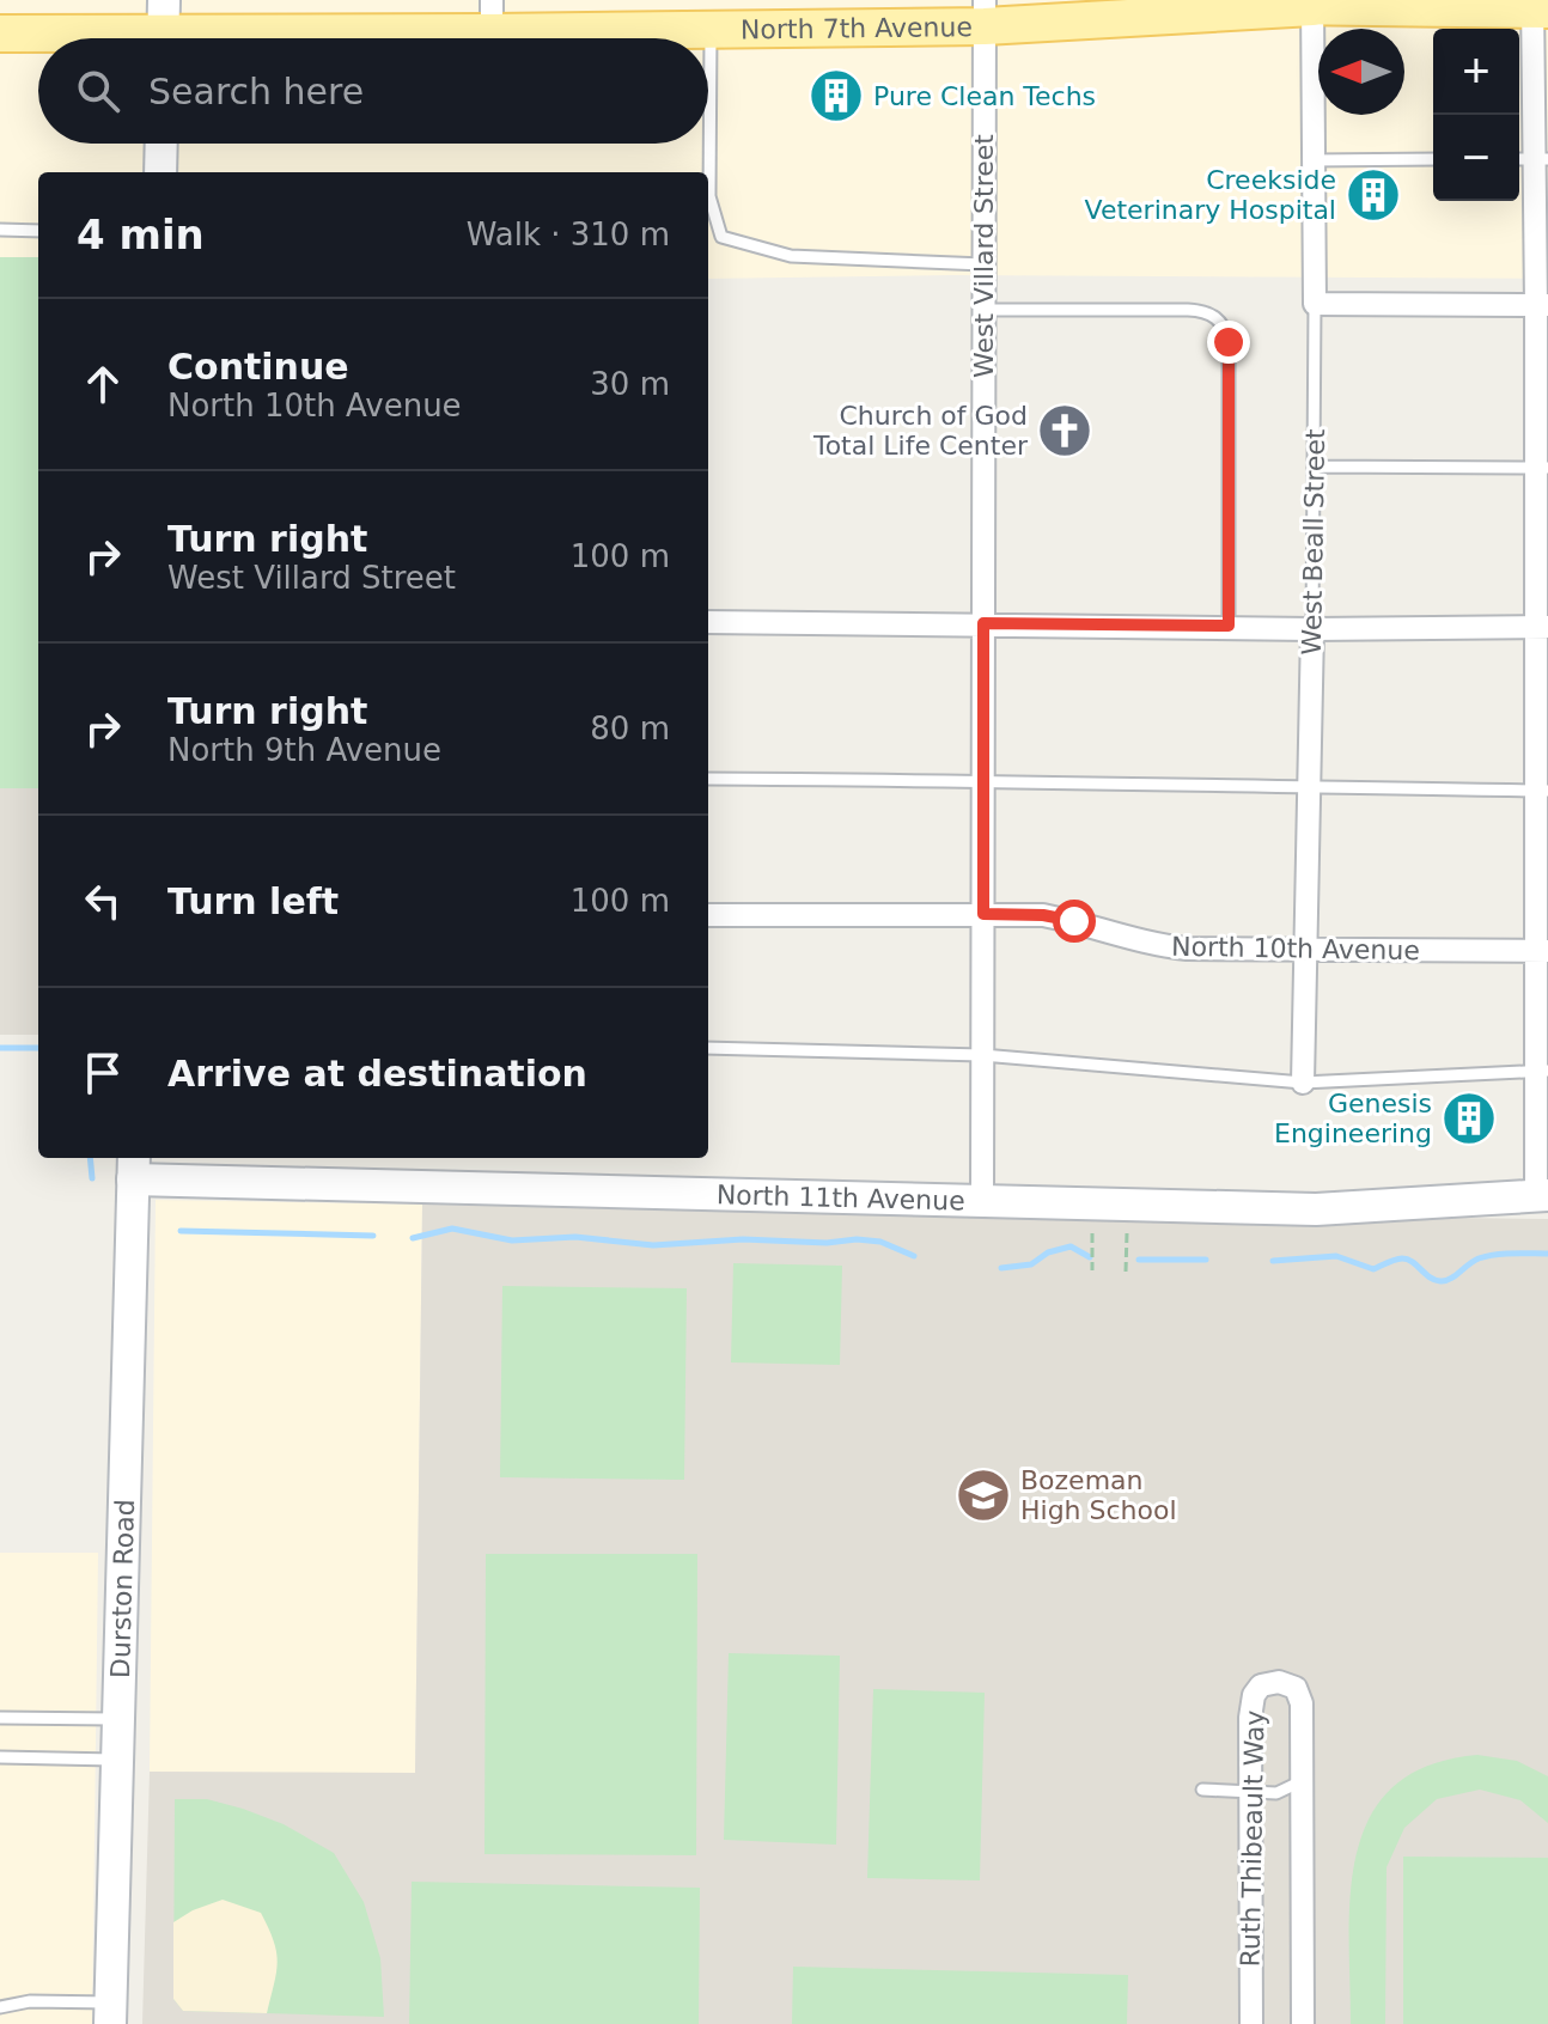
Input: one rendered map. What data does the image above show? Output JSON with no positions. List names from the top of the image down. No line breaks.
{"streets":{"main road":["North 7th Avenue"],"street":["West Villard Street","West Beall Street","North 10th Avenue","North 11th Avenue","Durston Road","Ruth Thibeault Way"]},"crossings":[["North 7th Avenue","West Villard Street"],["North 7th Avenue","West Beall Street"],["West Villard Street","North 10th Avenue"],["West Villard Street","North 11th Avenue"],["West Beall Street","North 10th Avenue"],["North 11th Avenue","Durston Road"]],"places":{"building":["Pure Clean Techs","Creekside Veterinary Hospital","Genesis Engineering"],"church":["Church of God Total Life Center"],"school or university":["Bozeman High School"]},"north":"left","page":{"map_buttons":["+","−"],"search":"Search here","heading":["4 min","Walk · 310 m"],"list":[["Continue","North 10th Avenue","30 m"],["Turn right","West Villard Street","100 m"],["Turn right","North 9th Avenue","80 m"],["Turn left","100 m"],"Arrive at destination"]}}
